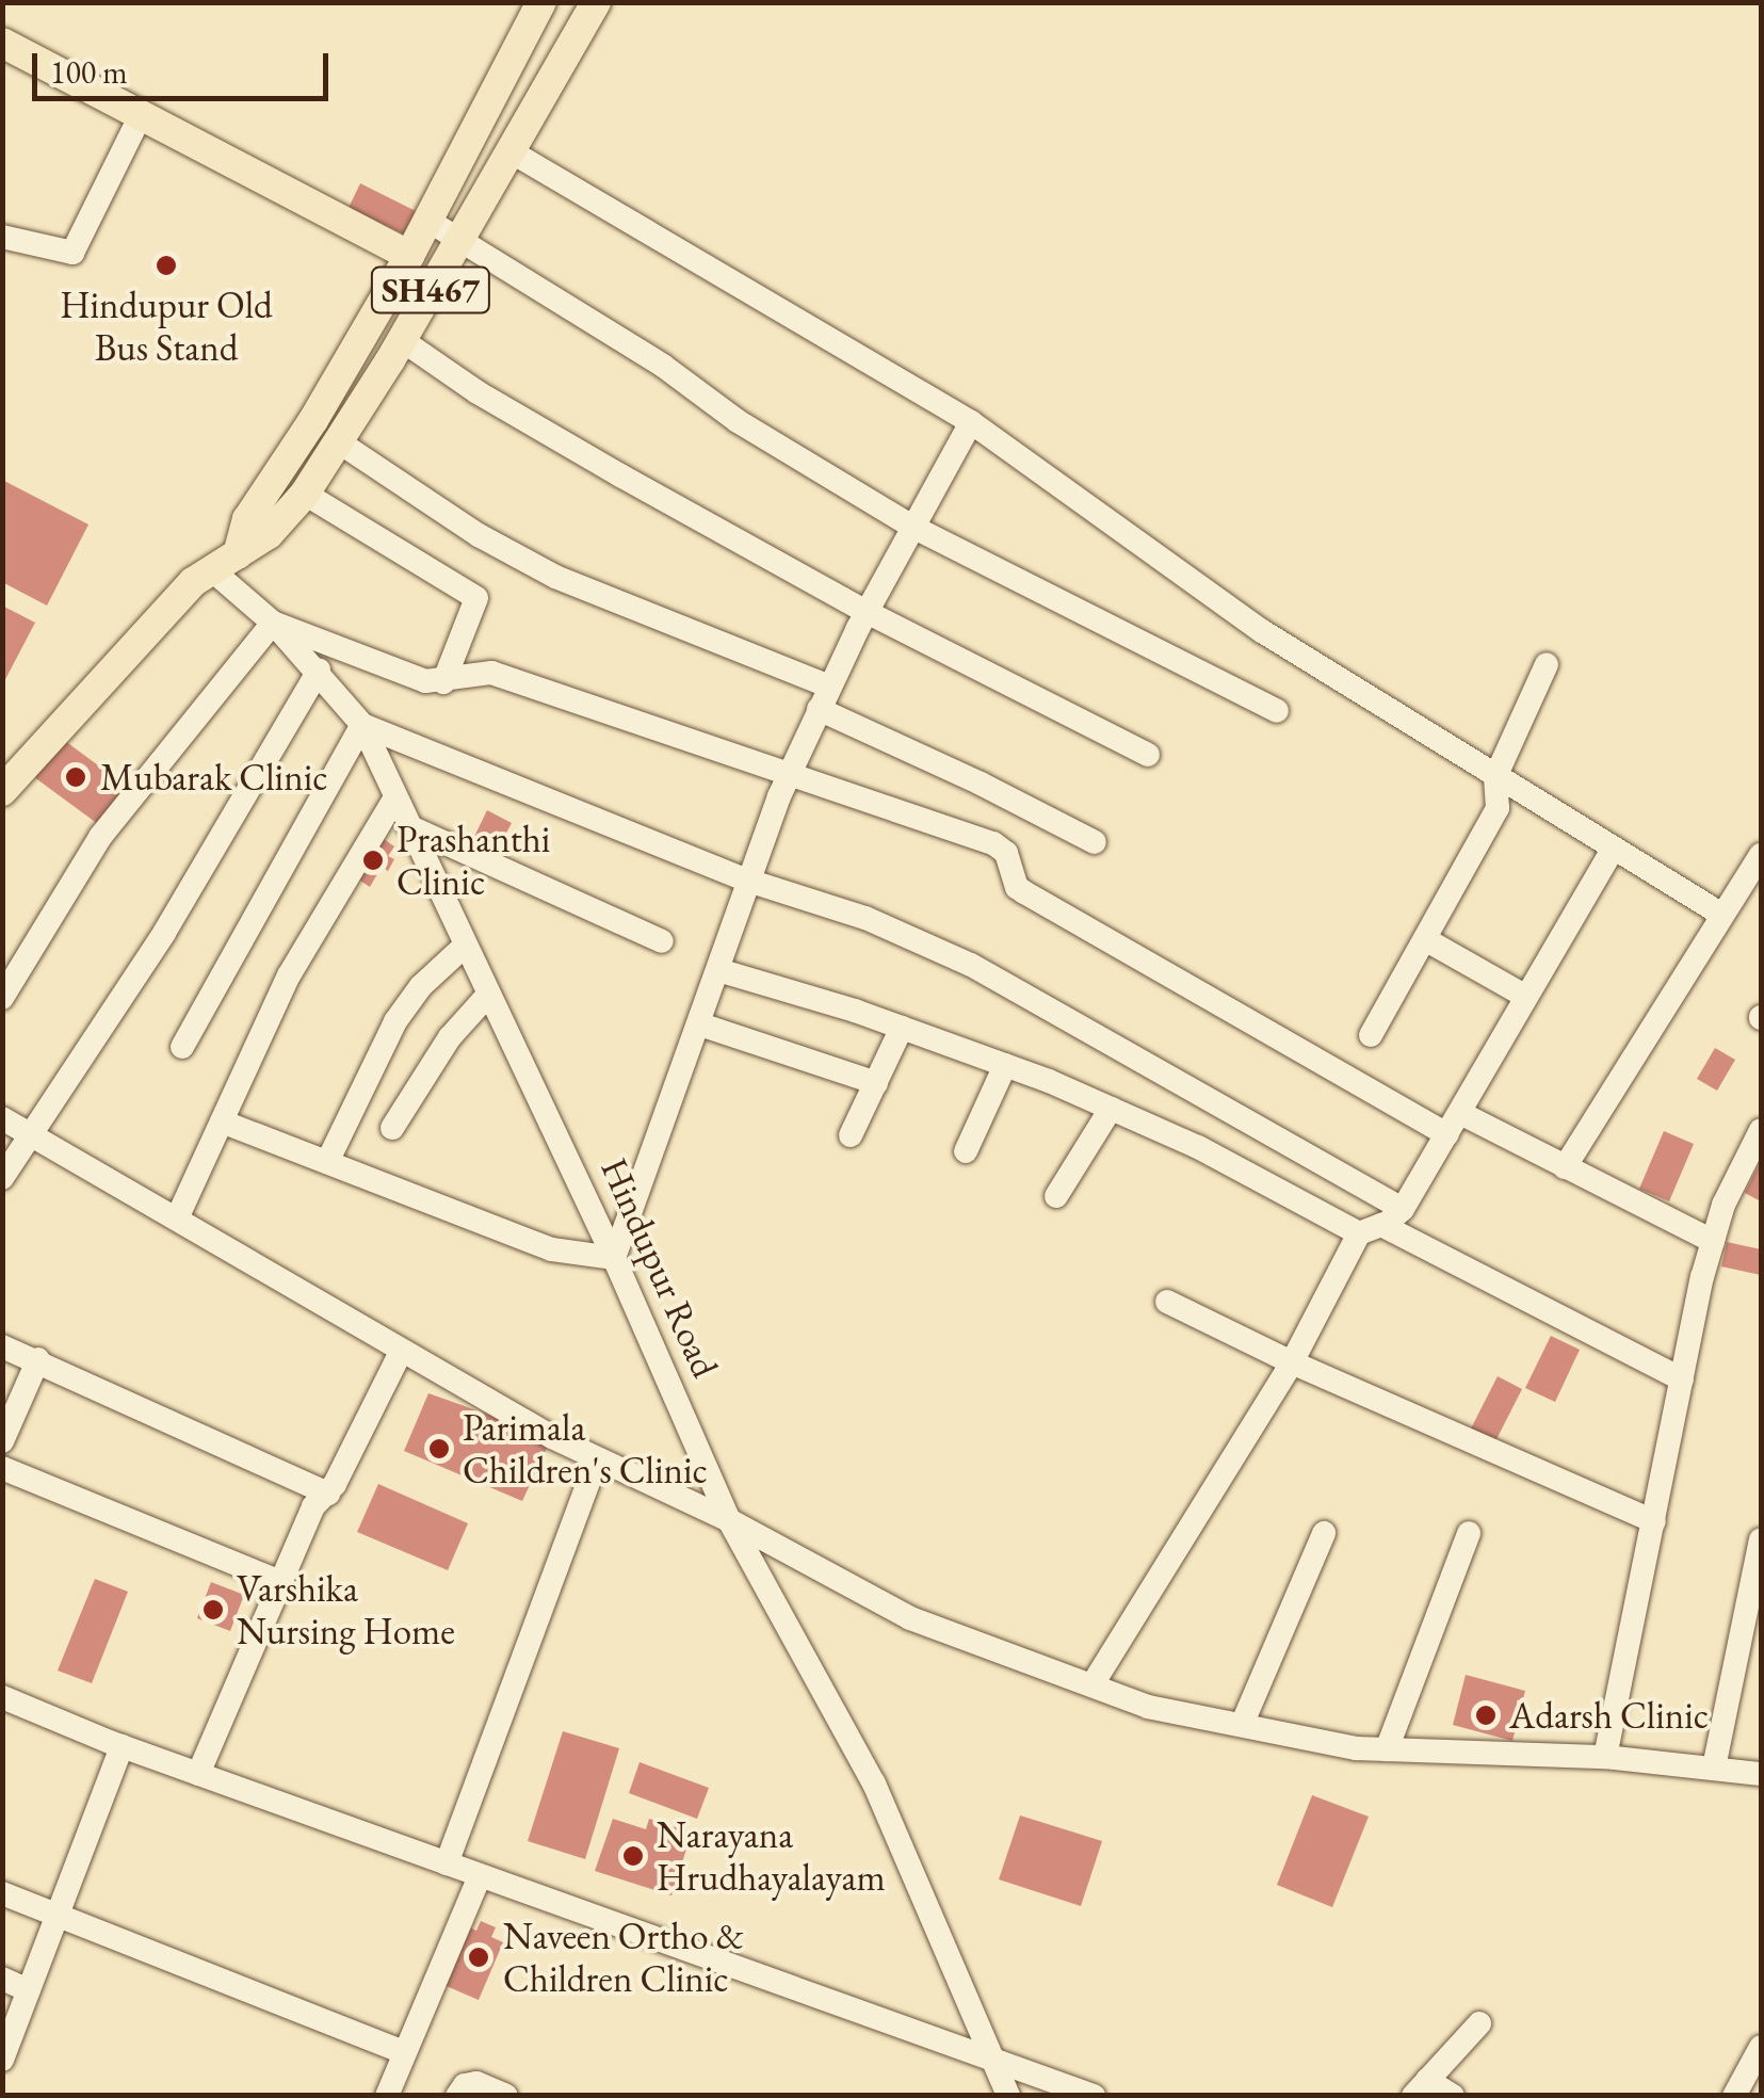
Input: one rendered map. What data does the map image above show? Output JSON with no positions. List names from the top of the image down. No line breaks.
{"streets":{"main road":["SH467"],"street":["Hindupur Road"]},"crossings":[["SH467","Hindupur Road"]],"places":["Hindupur Old Bus Stand","Mubarak Clinic","Prashanthi Clinic","Parimala Children's Clinic","Varshika Nursing Home","Adarsh Clinic","Narayana Hrudhayalayam","Naveen Ortho & Children Clinic"],"scale_bar":"100 m"}
